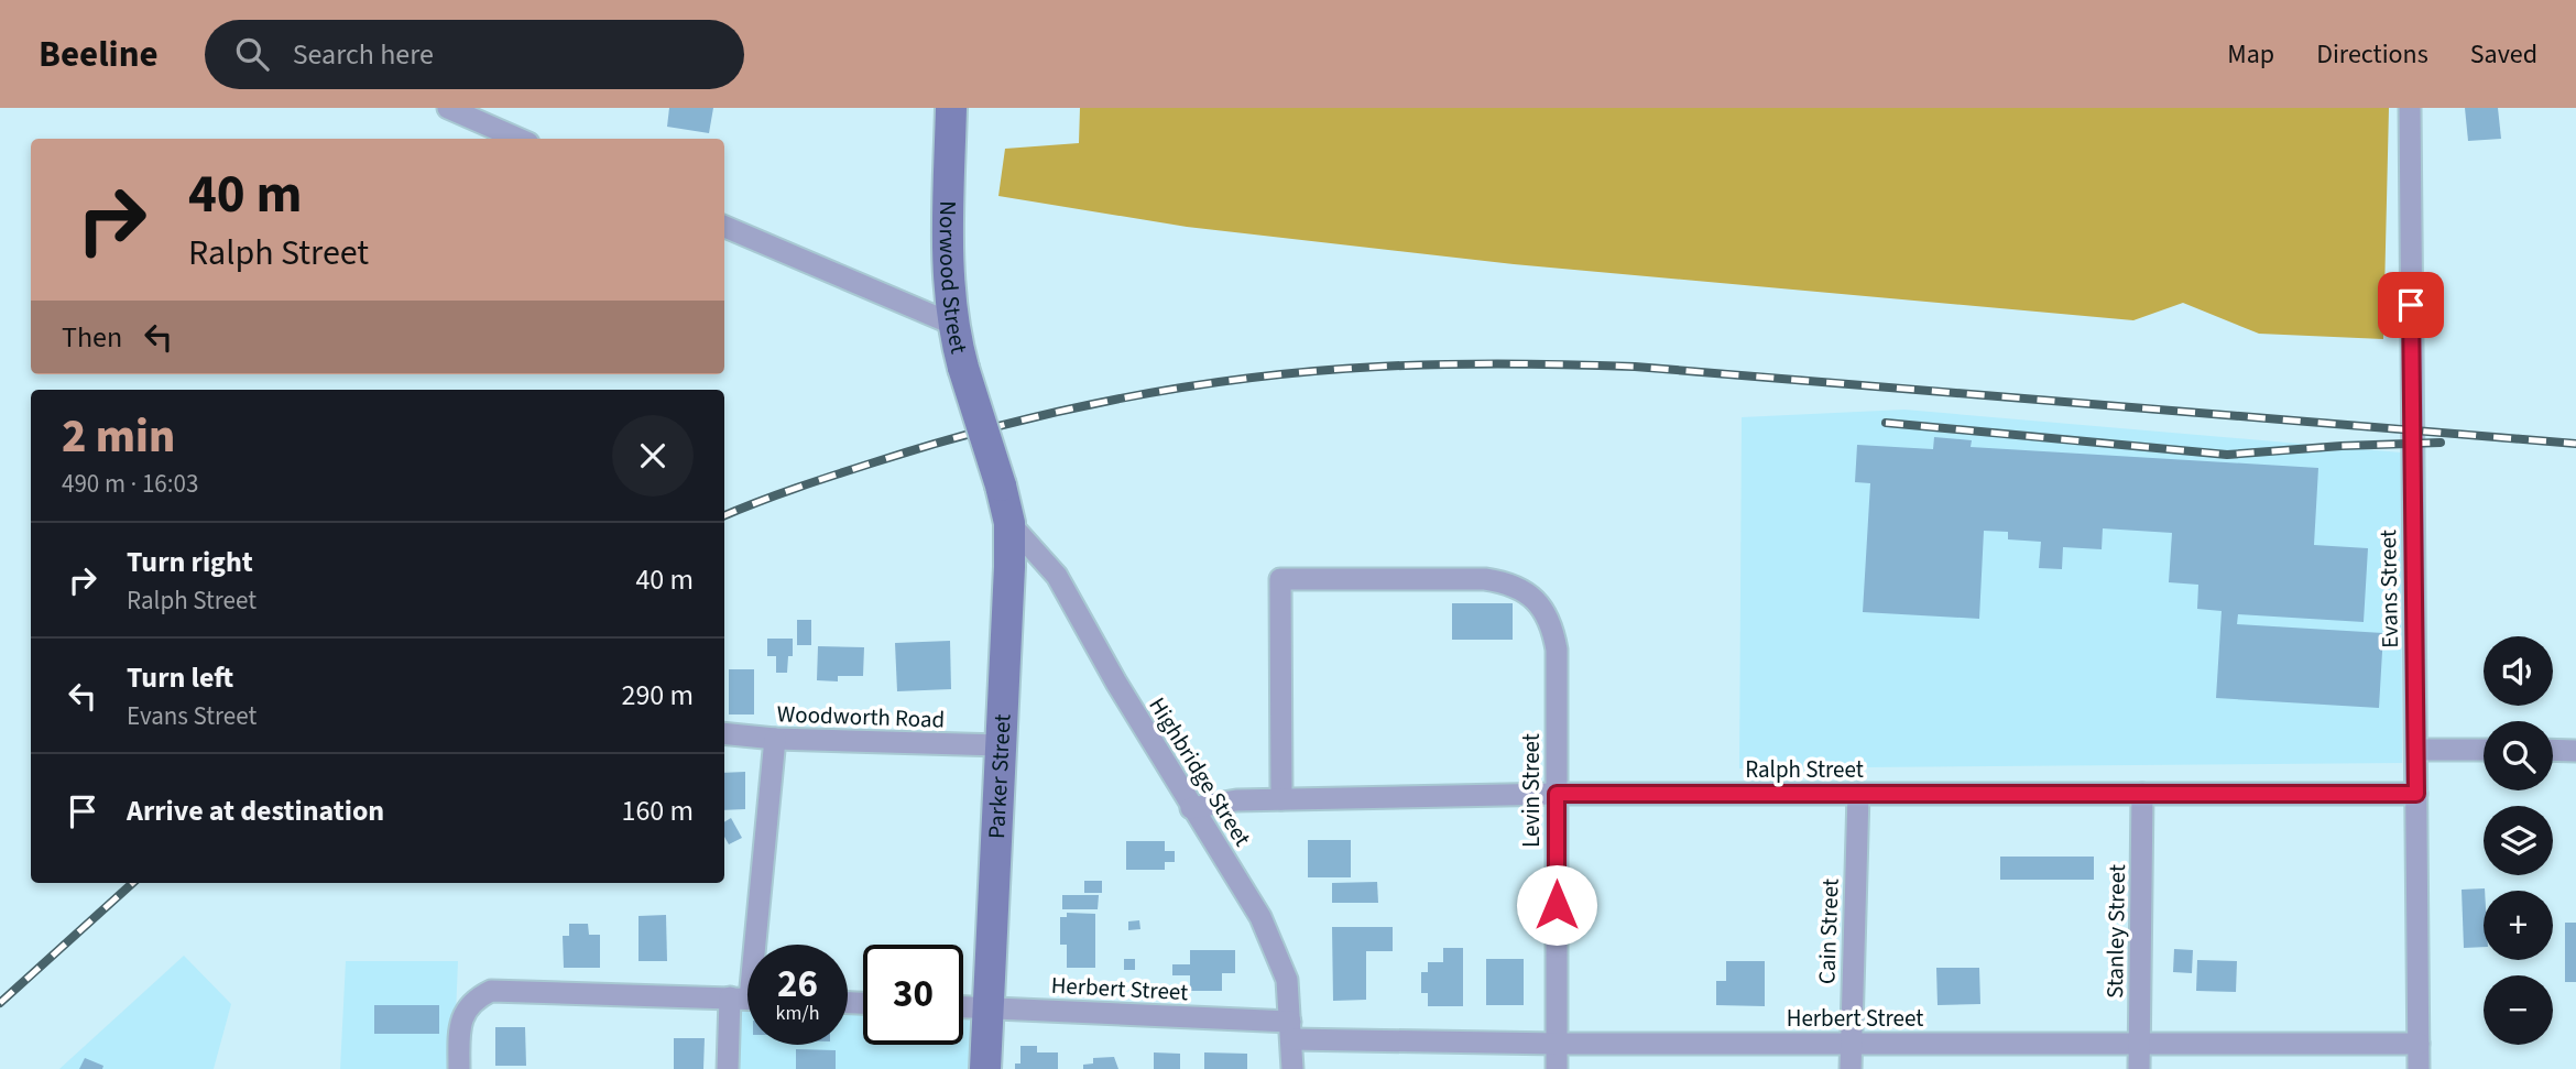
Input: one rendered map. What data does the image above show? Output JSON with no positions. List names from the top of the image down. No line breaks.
{"streets":{"street":["Norwood Street","Evans Street","Woodworth Road","Ralph Street","Highbridge Street","Parker Street","Levin Street","Cain Street","Stanley Street","Herbert Street"]},"crossings":[["Norwood Street","Parker Street"],["Evans Street","Ralph Street"],["Evans Street","Herbert Street"],["Woodworth Road","Parker Street"],["Ralph Street","Highbridge Street"],["Ralph Street","Levin Street"],["Ralph Street","Cain Street"],["Ralph Street","Stanley Street"],["Highbridge Street","Parker Street"],["Highbridge Street","Herbert Street"],["Parker Street","Herbert Street"],["Levin Street","Herbert Street"],["Cain Street","Herbert Street"],["Stanley Street","Herbert Street"]],"page":{"header":"Beeline","search":"Search here","nav":["Map","Directions","Saved"],"turn":["40 m","Ralph Street"],"then":"Then","heading":["2 min","490 m · 16:03"],"list":[{"name":"Turn right","note":"Ralph Street","value":"40 m"},{"name":"Turn left","note":"Evans Street","value":"290 m"},{"name":"Arrive at destination","value":"160 m"}],"map_buttons":["+","−"],"speed":"26 km/h","limit":"30"}}
